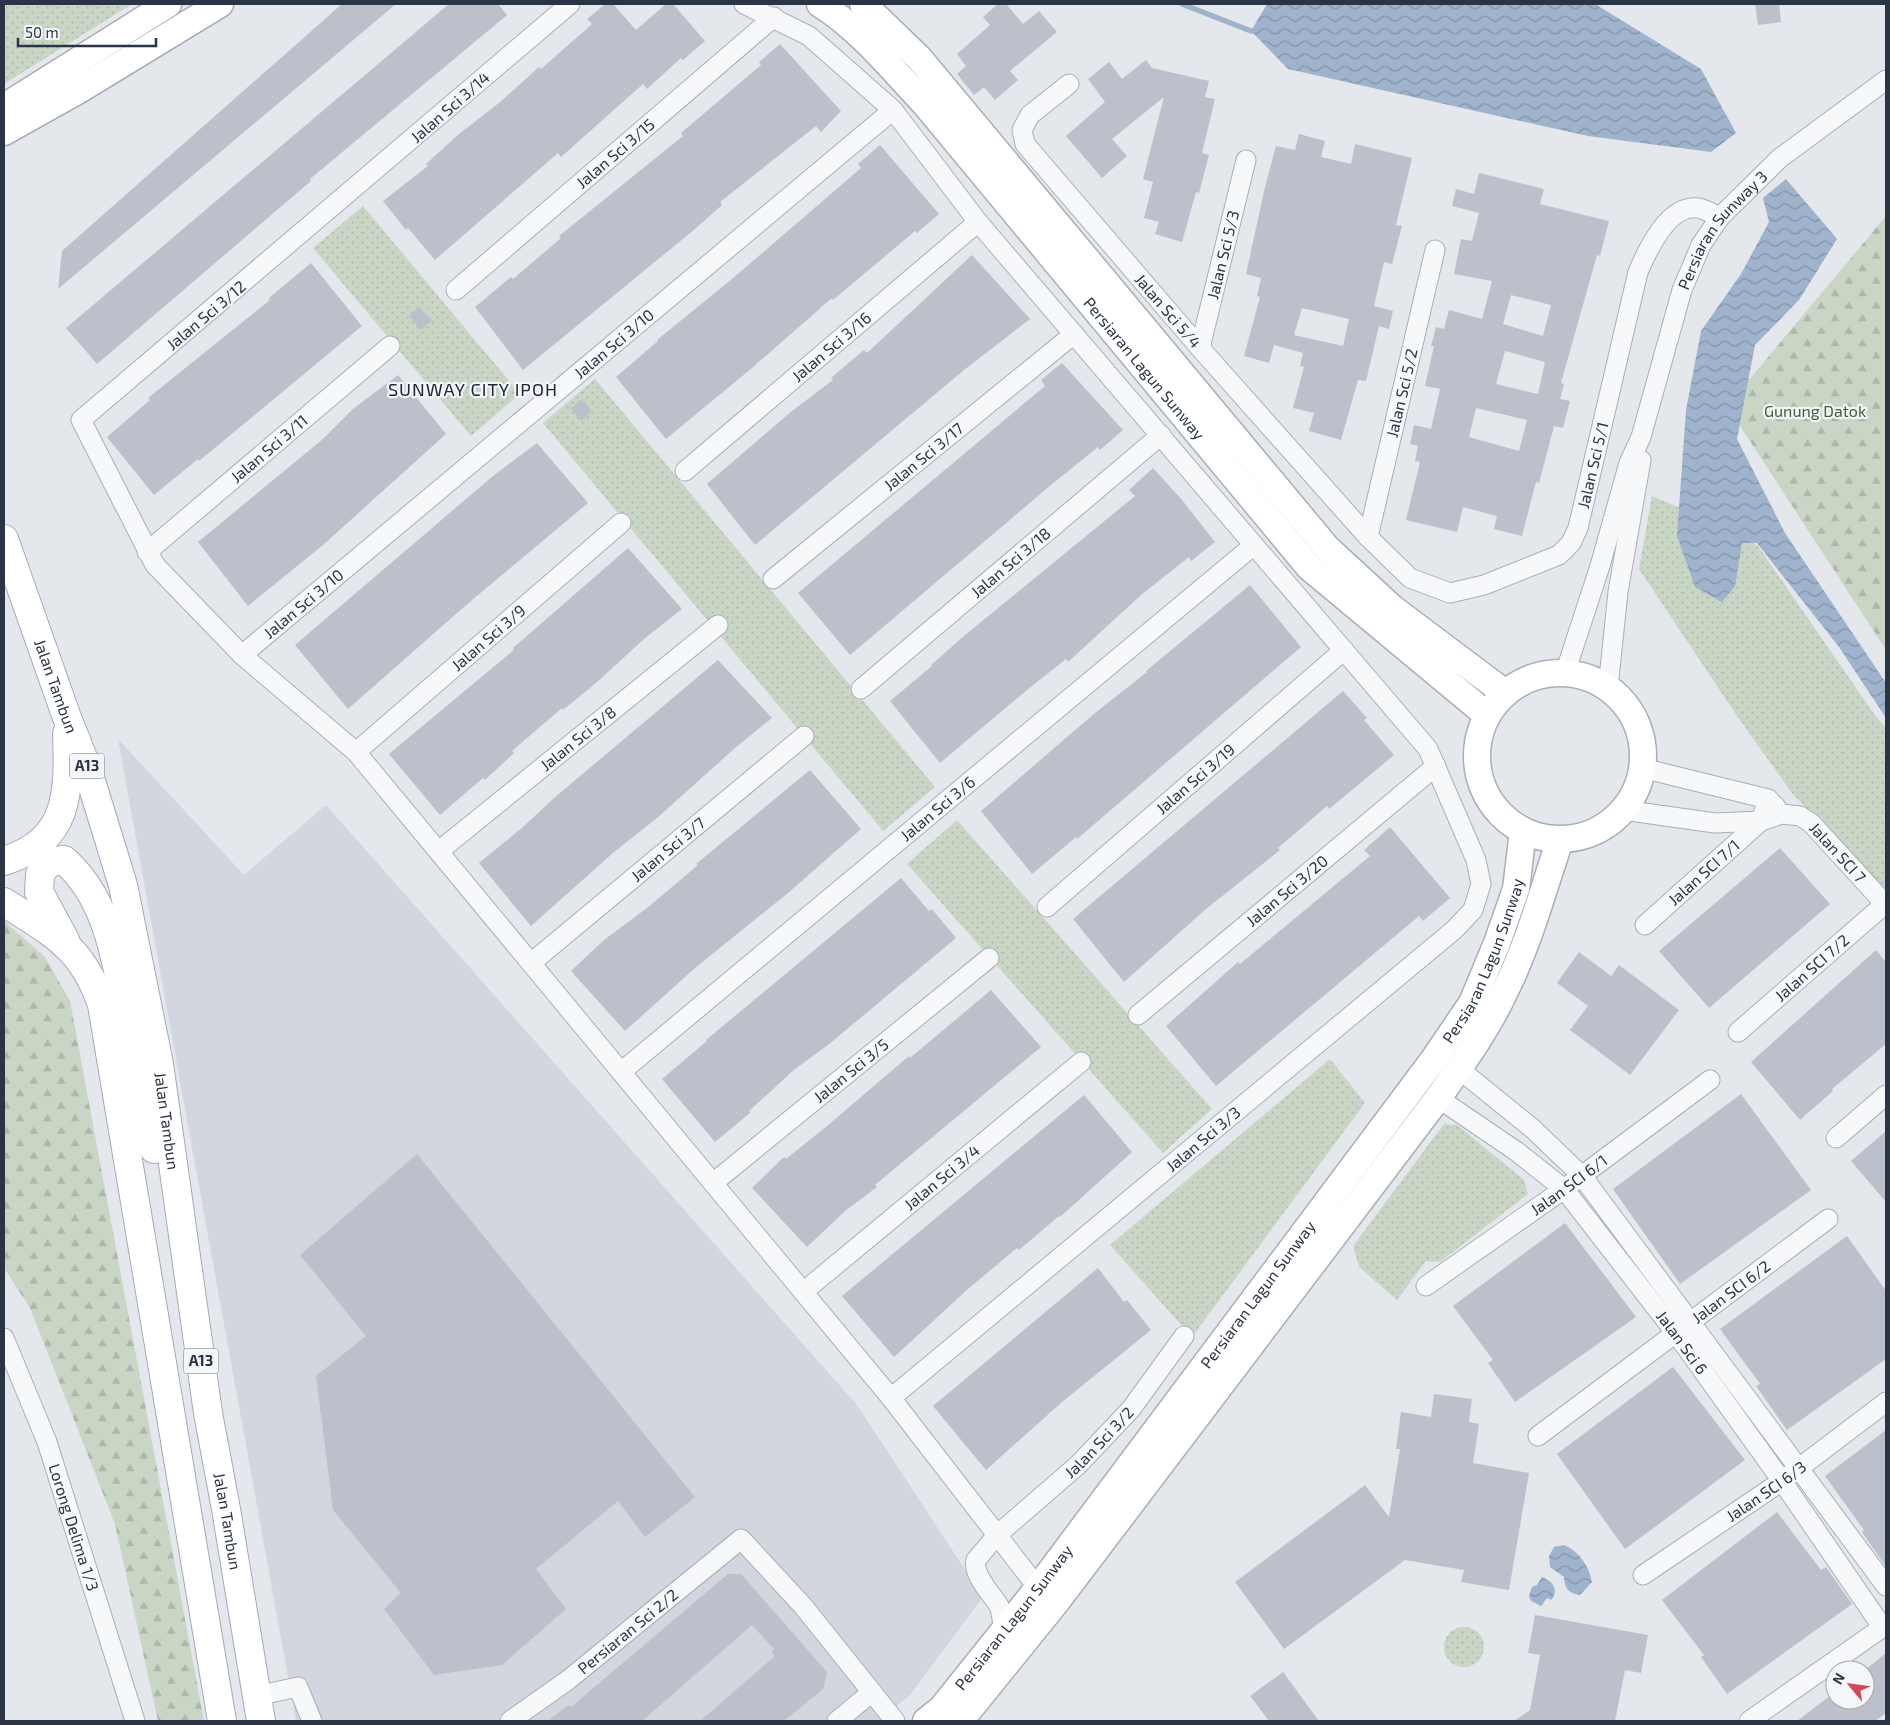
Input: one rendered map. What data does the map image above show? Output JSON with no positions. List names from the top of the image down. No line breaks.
{"streets":{"main road":["Persiaran Lagun Sunway","Jalan Tambun","A13"],"street":["Jalan Sci 3/14","Jalan Sci 3/15","Persiaran Sunway 3","Jalan Sci 5/3","Jalan Sci 5/4","Jalan Sci 3/12","Jalan Sci 3/10","Jalan Sci 3/16","Jalan Sci 5/2","Jalan Sci 3/11","Jalan Sci 3/17","Jalan Sci 5/1","Jalan Sci 3/18","Jalan Sci 3/9","Jalan Sci 3/8","Jalan Sci 3/19","Jalan Sci 3/6","Jalan Sci 3/7","Jalan SCI 7","Jalan SCI 7/1","Jalan Sci 3/20","Jalan SCI 7/2","Jalan Sci 3/5","Jalan Sci 3/3","Jalan Sci 3/4","Jalan SCI 6/1","Jalan SCI 6/2","Jalan Sci 6","Jalan Sci 3/2","Jalan SCI 6/3","Lorong Delima 1/3","Persiaran Sci 2/2"]},"crossings":[["Jalan Sci 3/14","Jalan Sci 3/12"],["Jalan Sci 3/15","Jalan Sci 3/3"],["Persiaran Sunway 3","Persiaran Lagun Sunway"],["Persiaran Sunway 3","Jalan Sci 5/1"],["Jalan Sci 5/3","Jalan Sci 5/4"],["Jalan Sci 5/4","Jalan Sci 5/2"],["Jalan Sci 5/4","Jalan Sci 5/1"],["Jalan Sci 3/12","Jalan Sci 3/11"],["Jalan Sci 3/10","Jalan Sci 3/3"],["Jalan Sci 3/16","Jalan Sci 3/3"],["Persiaran Lagun Sunway","Jalan Sci 6"],["Persiaran Lagun Sunway","Jalan Sci 3/2"],["Jalan Sci 5/2","Jalan Sci 5/1"],["Jalan Sci 3/17","Jalan Sci 3/3"],["Jalan Sci 3/18","Jalan Sci 3/3"],["Jalan Sci 3/19","Jalan Sci 3/3"],["Jalan Sci 3/6","Jalan Sci 3/3"],["Jalan SCI 7","Jalan SCI 7/2"],["Jalan Sci 3/20","Jalan Sci 3/3"],["Jalan SCI 6/1","Jalan Sci 6"],["Jalan SCI 6/2","Jalan Sci 6"],["Jalan Sci 6","Jalan SCI 6/3"]],"districts":["SUNWAY CITY IPOH"],"parks":["Gunung Datok"],"scale_bar":"50 m","north":"top left"}
